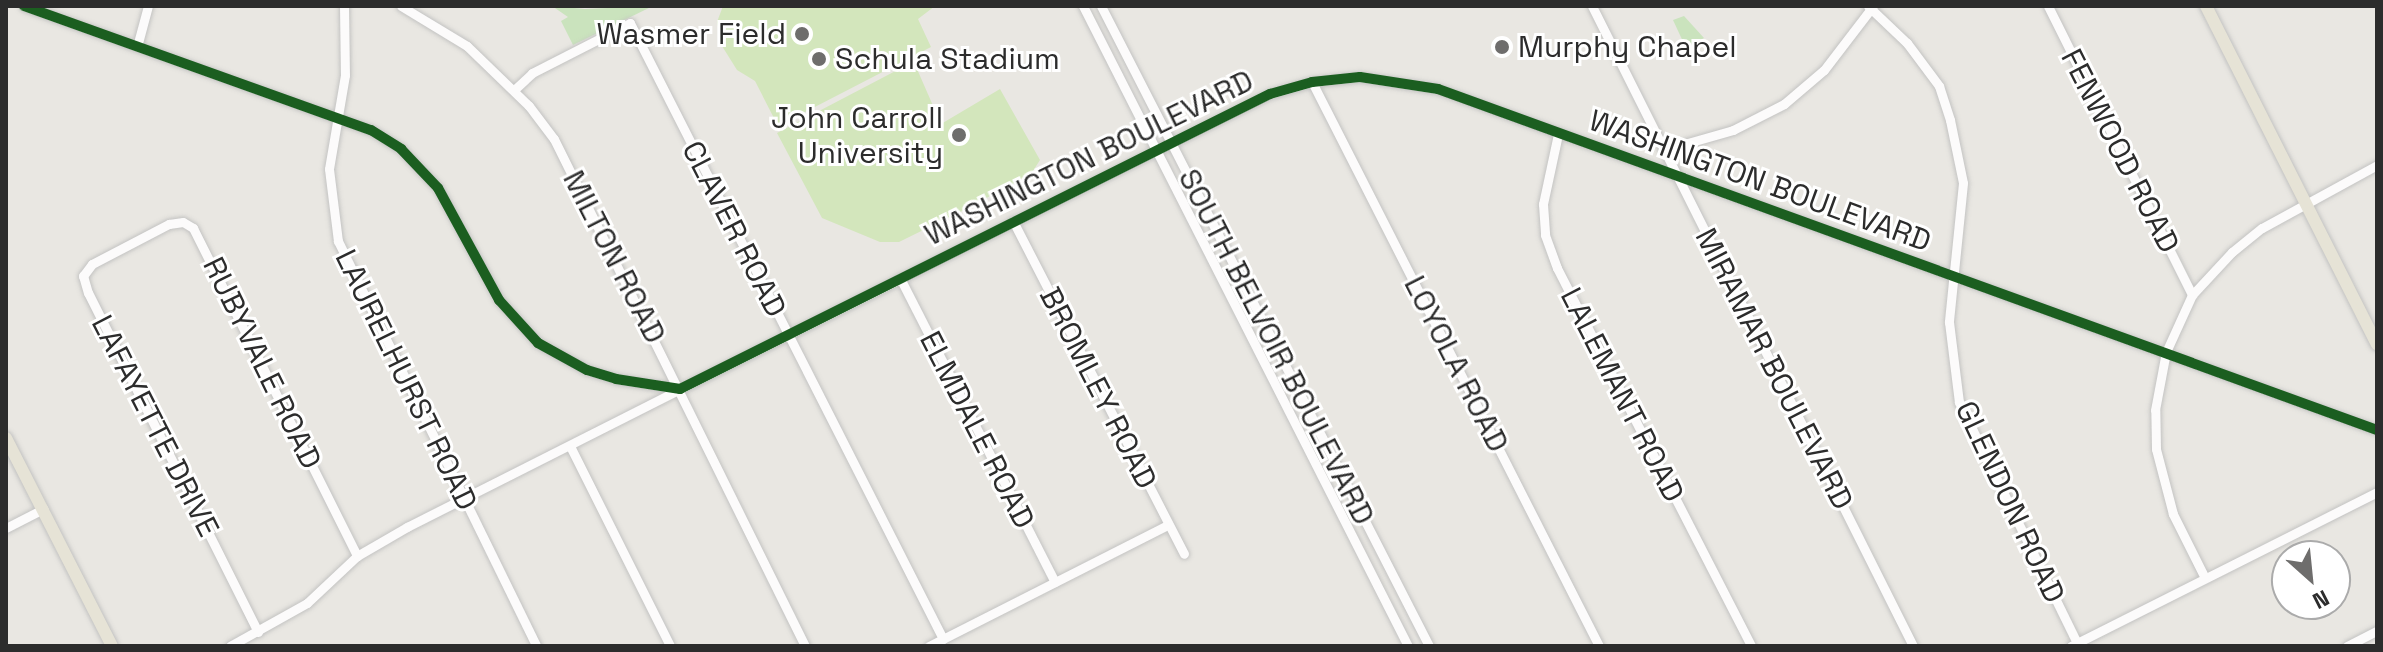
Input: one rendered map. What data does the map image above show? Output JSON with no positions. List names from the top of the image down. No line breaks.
{"streets":{"street":["FENWOOD ROAD","WASHINGTON BOULEVARD","CLAVER ROAD","MILTON ROAD","SOUTH BELVOIR BOULEVARD","RUBYVALE ROAD","LOYOLA ROAD","MIRAMAR BOULEVARD","LAURELHURST ROAD","BROMLEY ROAD","LALEMANT ROAD","LAFAYETTE DRIVE","ELMDALE ROAD","GLENDON ROAD"]},"crossings":[["WASHINGTON BOULEVARD","CLAVER ROAD"],["WASHINGTON BOULEVARD","MILTON ROAD"],["WASHINGTON BOULEVARD","SOUTH BELVOIR BOULEVARD"],["WASHINGTON BOULEVARD","RUBYVALE ROAD"],["WASHINGTON BOULEVARD","LOYOLA ROAD"],["WASHINGTON BOULEVARD","MIRAMAR BOULEVARD"],["WASHINGTON BOULEVARD","LAURELHURST ROAD"],["WASHINGTON BOULEVARD","BROMLEY ROAD"],["WASHINGTON BOULEVARD","LALEMANT ROAD"],["WASHINGTON BOULEVARD","LAFAYETTE DRIVE"],["WASHINGTON BOULEVARD","ELMDALE ROAD"],["WASHINGTON BOULEVARD","GLENDON ROAD"],["CLAVER ROAD","MILTON ROAD"],["RUBYVALE ROAD","LAFAYETTE DRIVE"]],"places":["Wasmer Field","Murphy Chapel","Schula Stadium","John Carroll University"],"north":"bottom right"}
